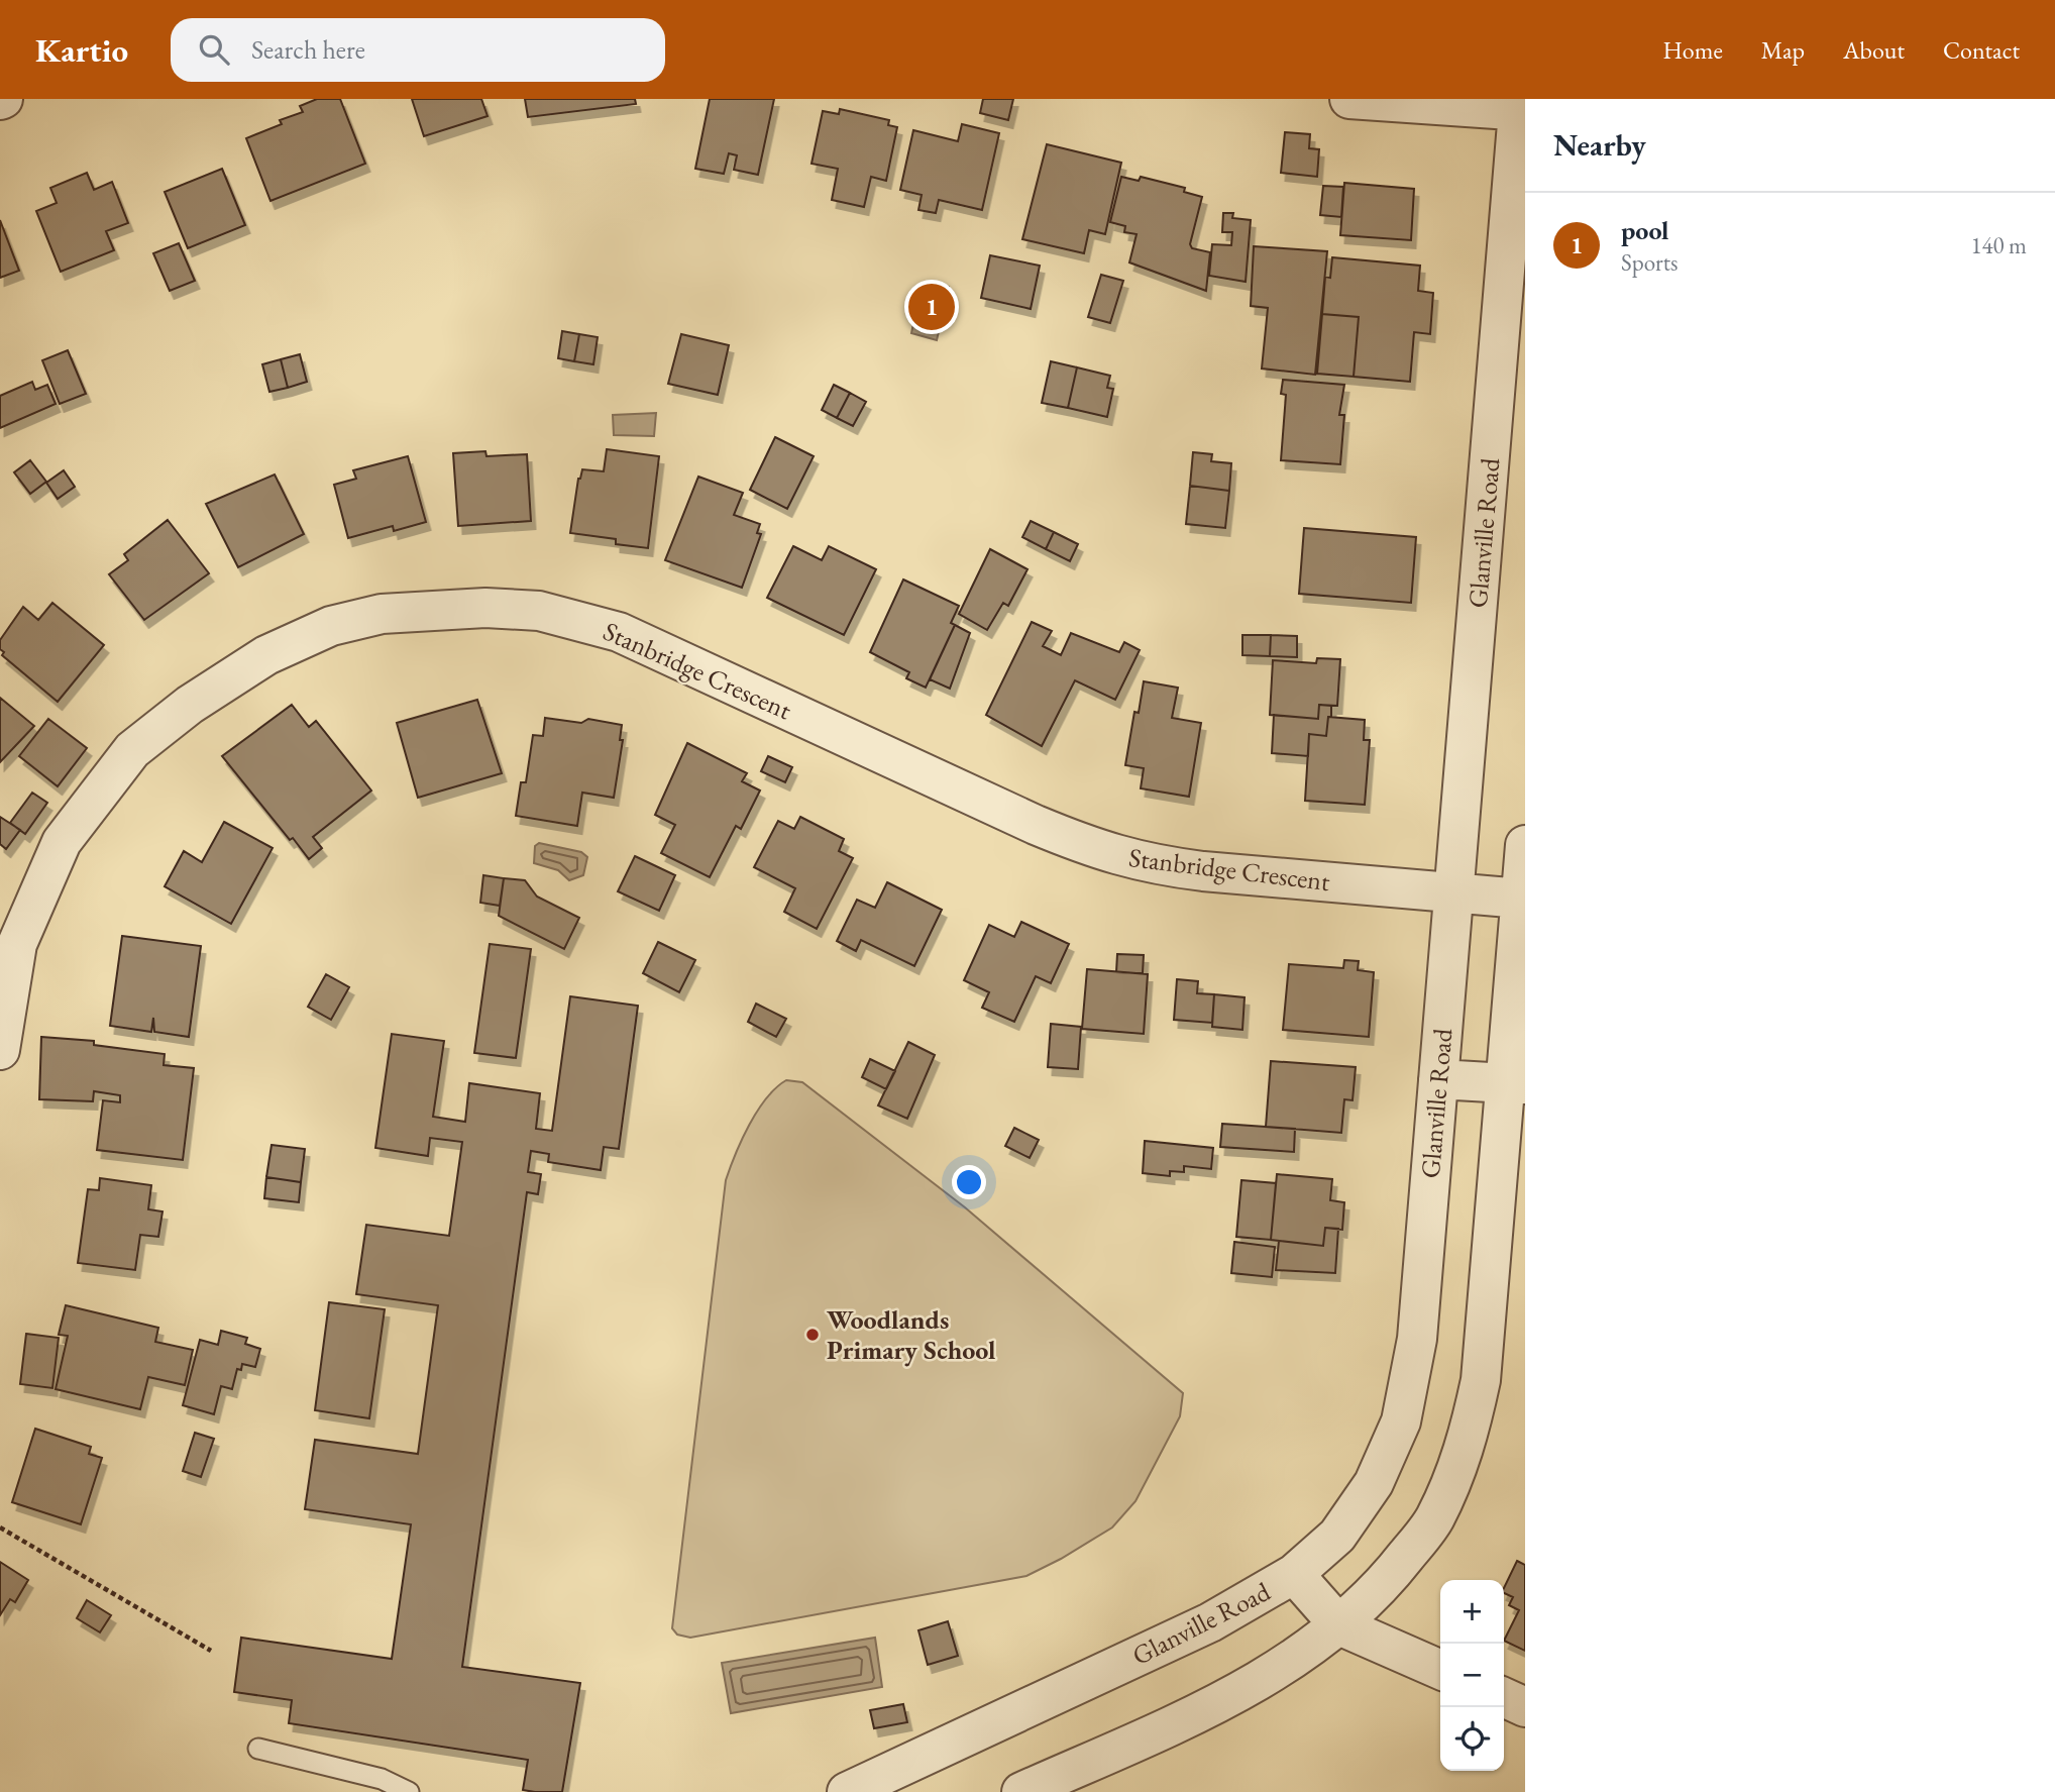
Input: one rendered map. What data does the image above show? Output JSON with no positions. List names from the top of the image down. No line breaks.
{"streets":{"street":["Glanville Road","Stanbridge Crescent"]},"crossings":[["Glanville Road","Stanbridge Crescent"]],"places":["Woodlands Primary School"],"page":{"header":"Kartio","search":"Search here","nav":["Home","Map","About","Contact"],"heading":"Nearby","list":[{"mark":"1","name":"pool","note":"Sports","value":"140 m"}],"pins":"1","map_buttons":["+","−"]}}
